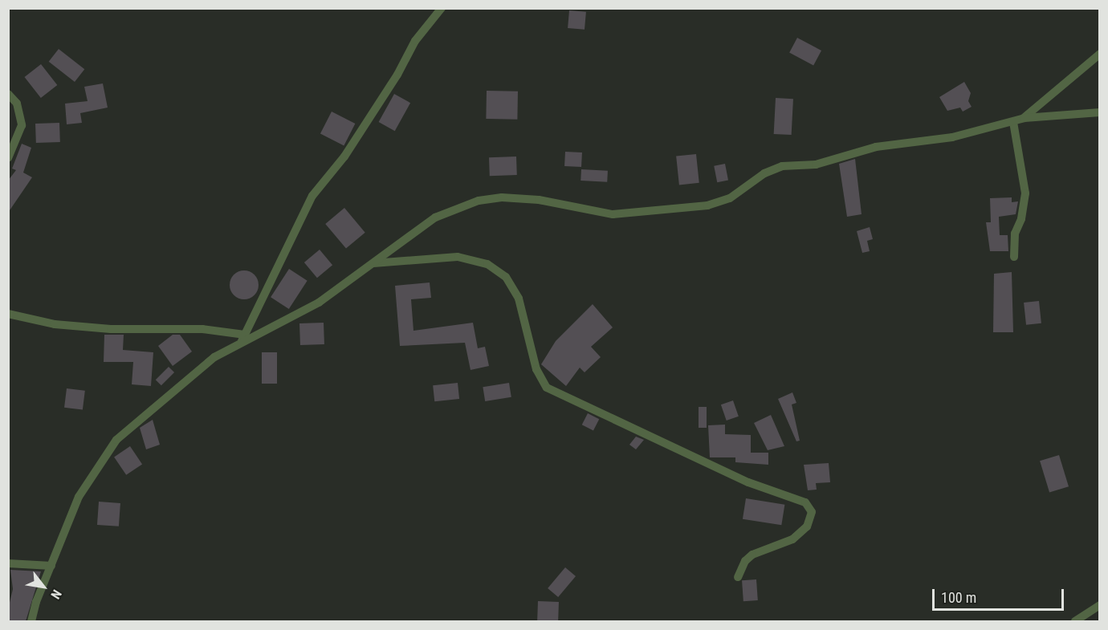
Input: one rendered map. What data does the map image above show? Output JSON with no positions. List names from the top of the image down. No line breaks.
{"scale_bar":"100 m","north":"bottom right"}
